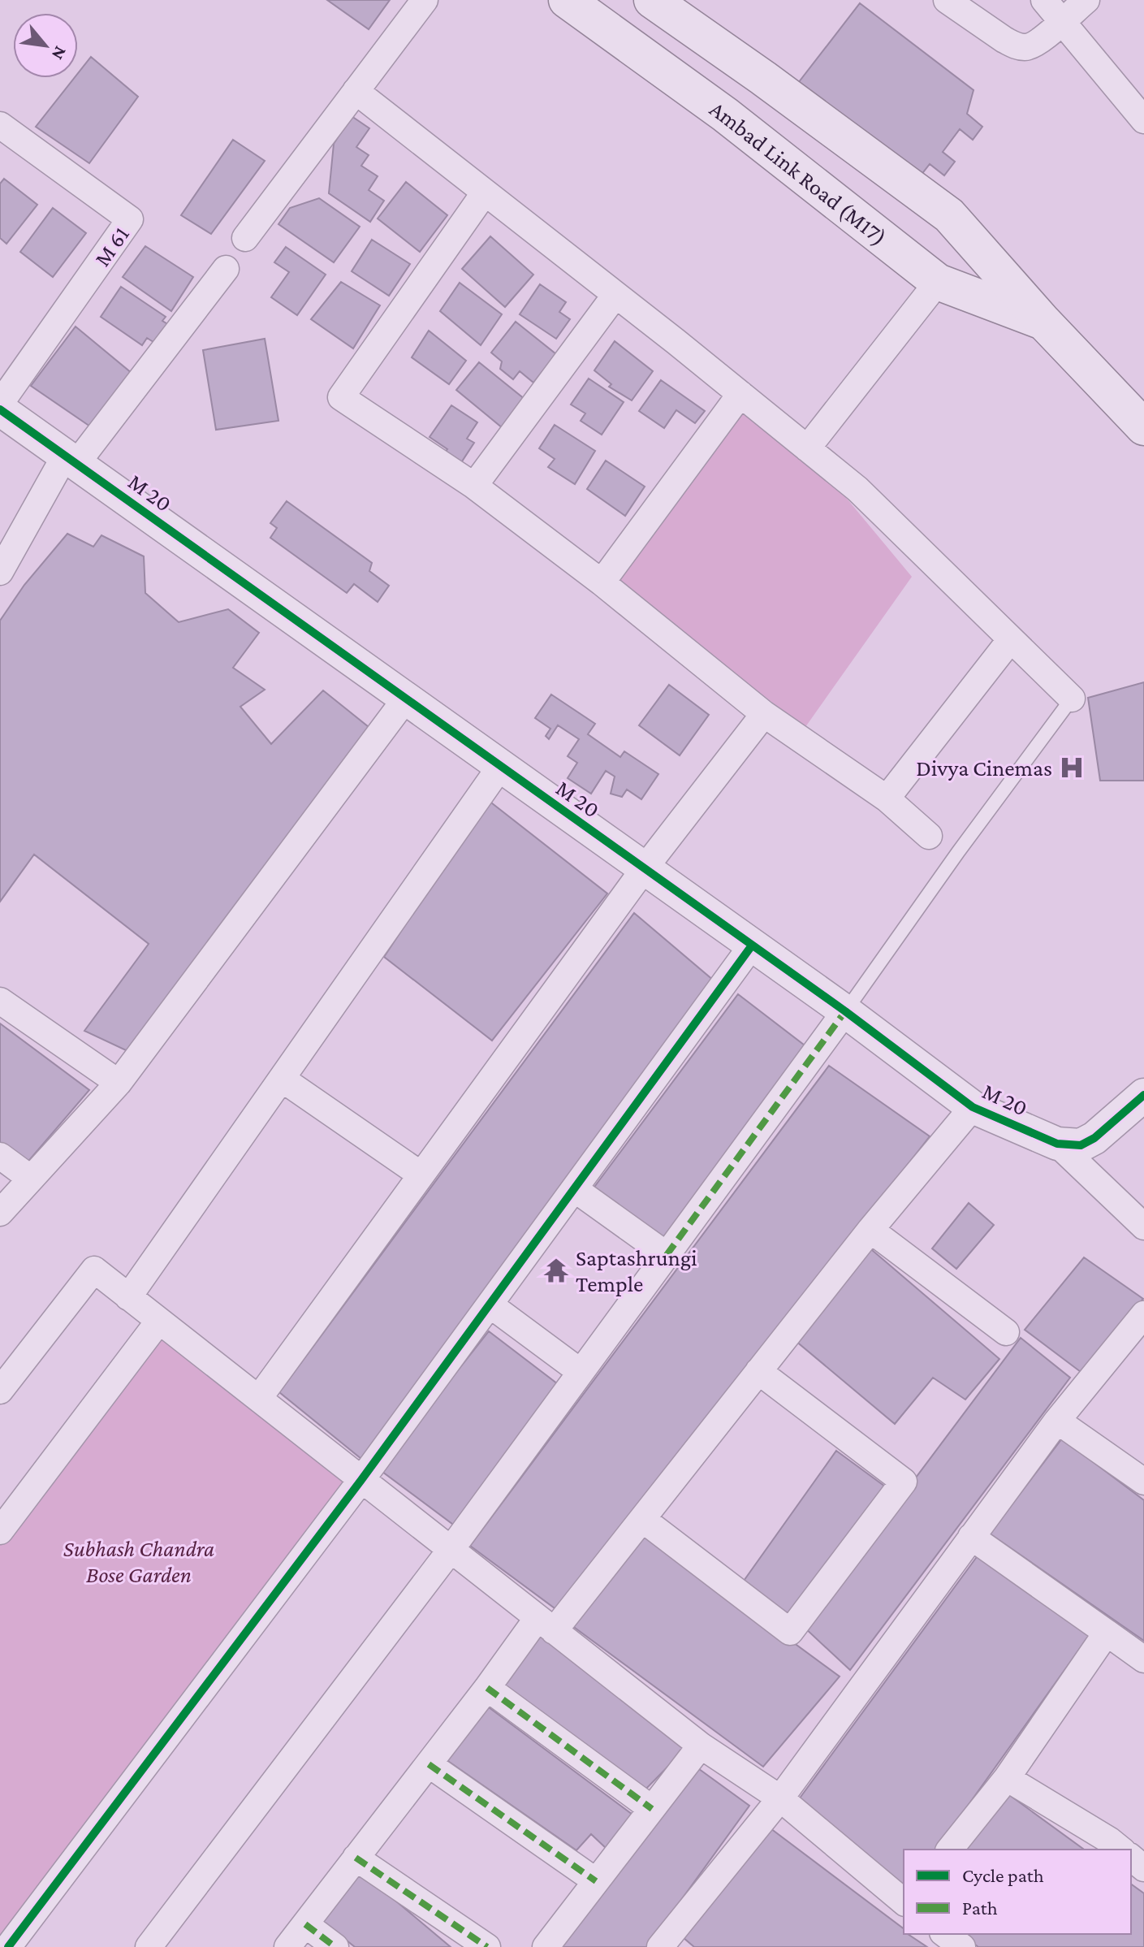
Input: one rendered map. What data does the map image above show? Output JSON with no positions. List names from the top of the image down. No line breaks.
{"streets":{"main road":["Ambad Link Road (M17)"],"street":["M 61","M 20"]},"parks":["Subhash Chandra Bose Garden"],"places":{"hospital":["Divya Cinemas"],"temple":["Saptashrungi Temple"]},"legend":["Cycle path","Path"],"north":"bottom right"}
